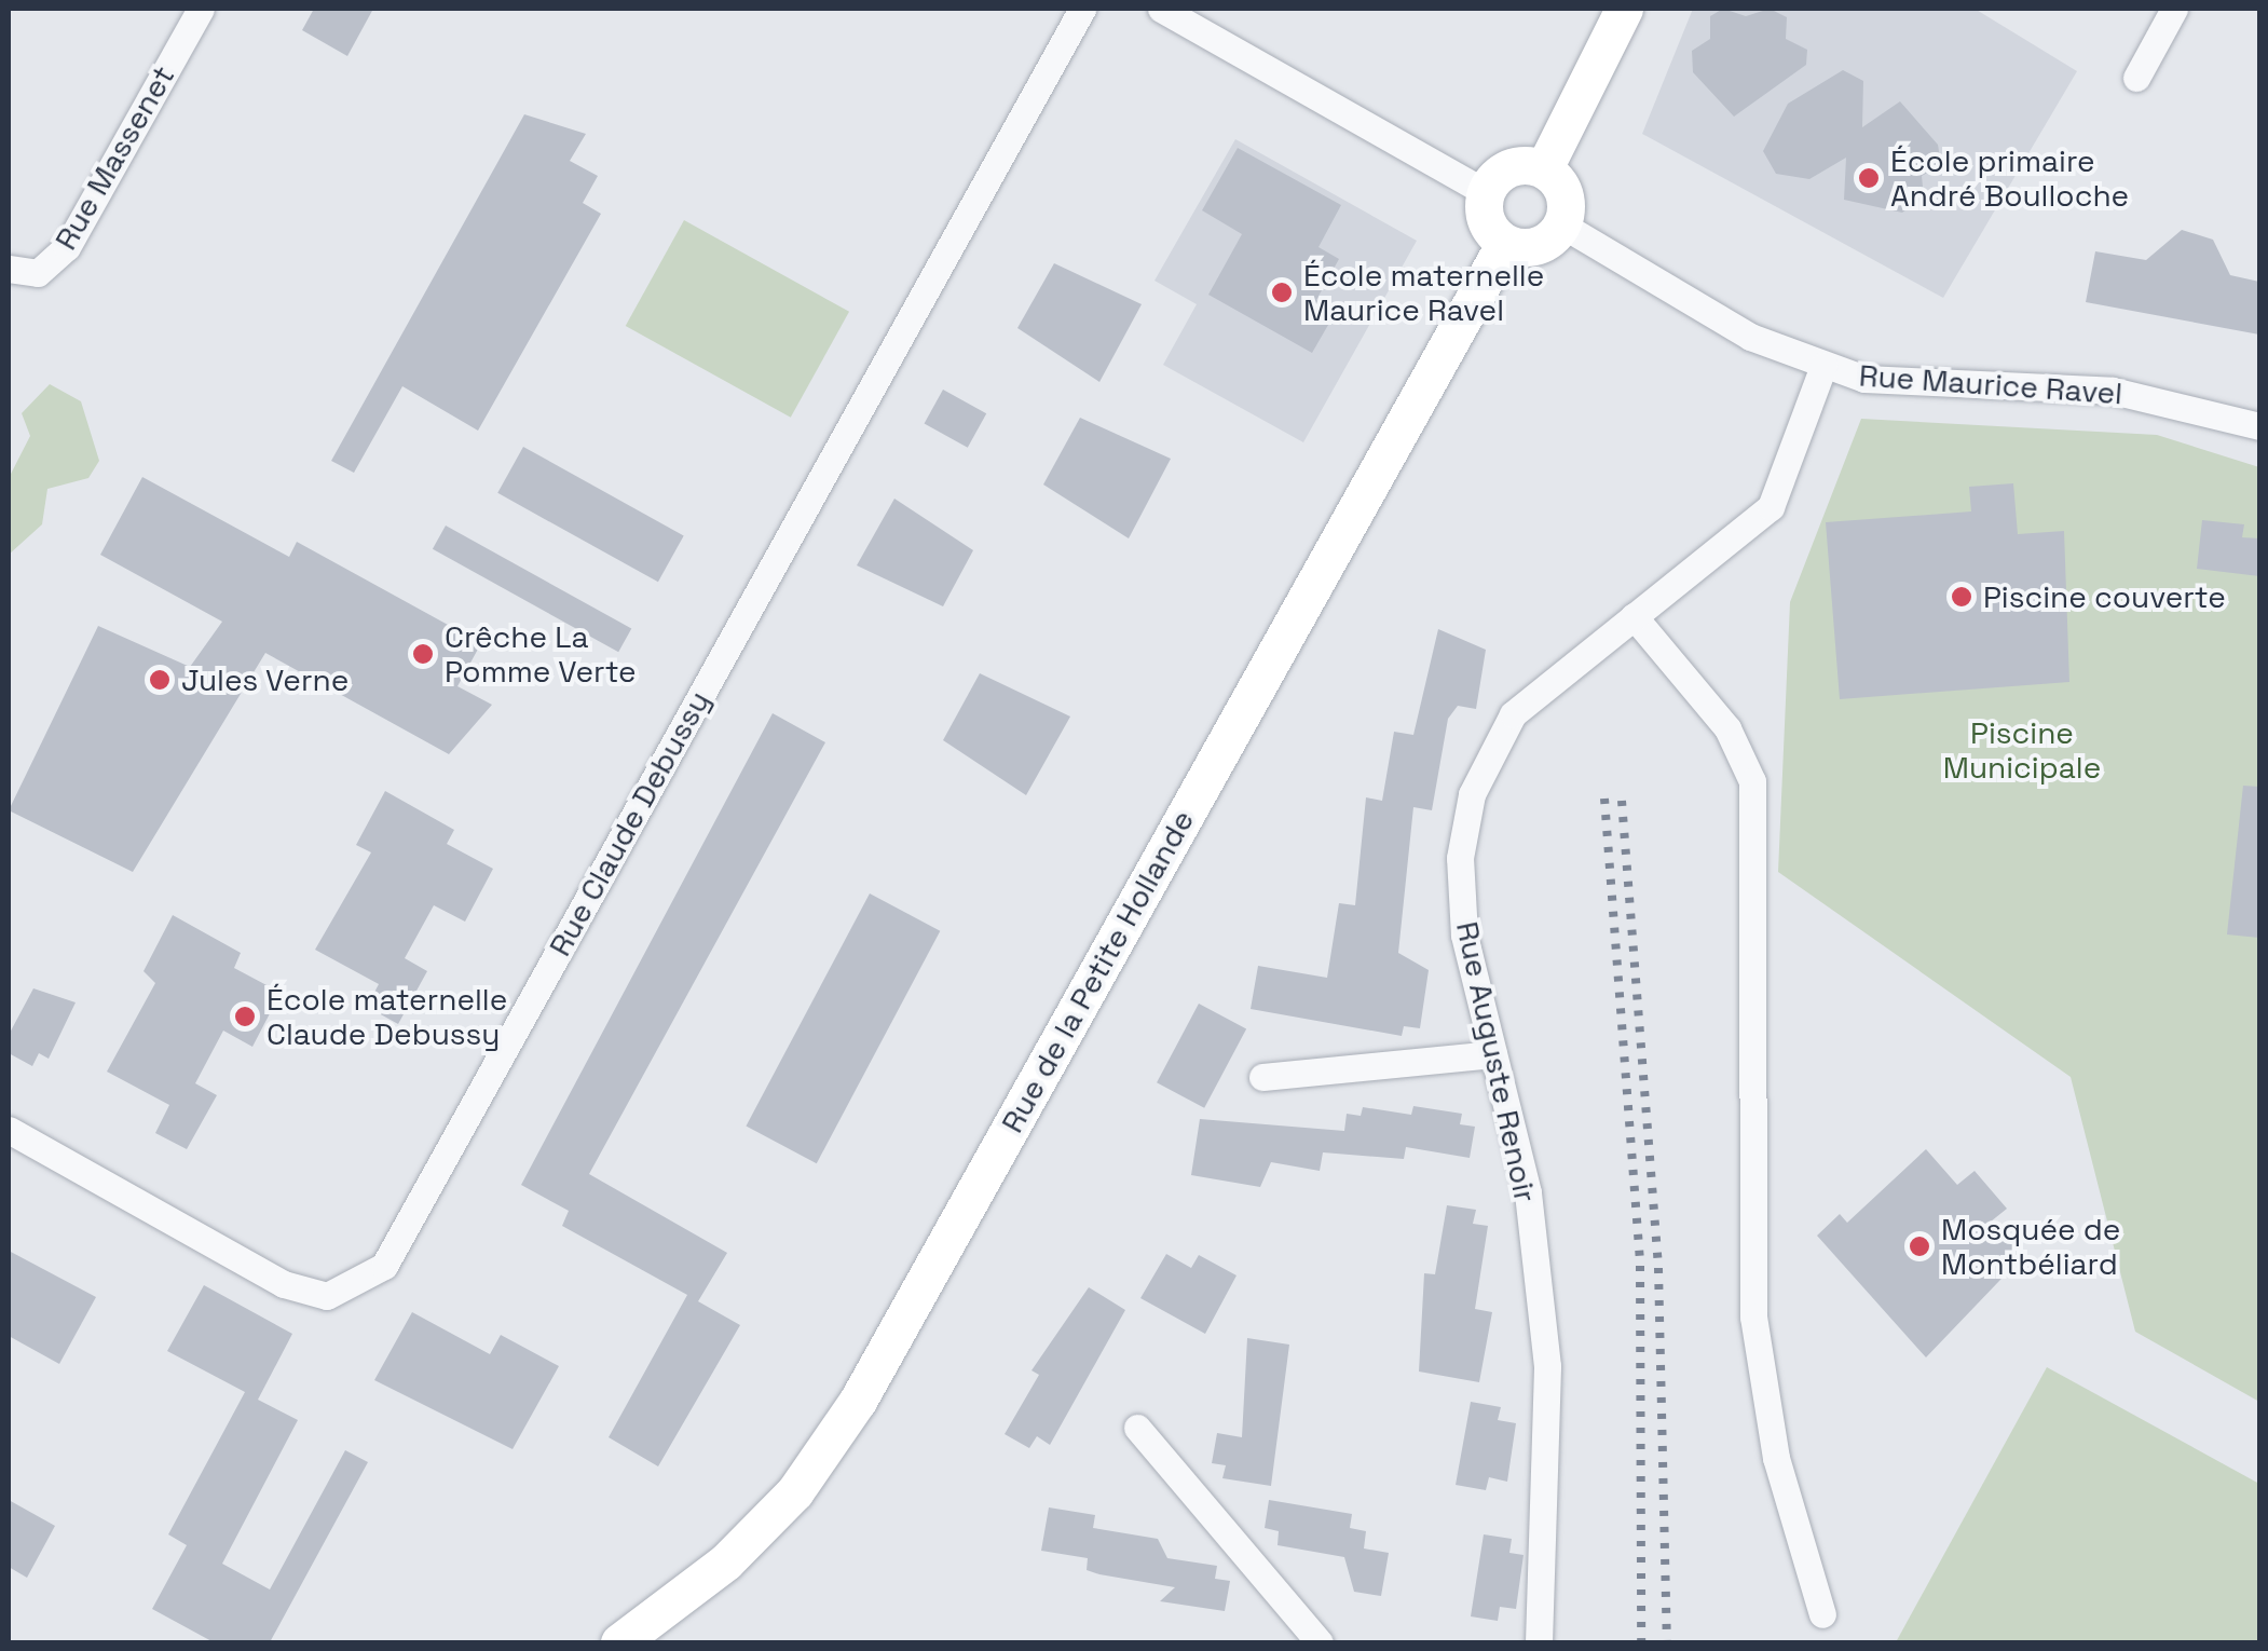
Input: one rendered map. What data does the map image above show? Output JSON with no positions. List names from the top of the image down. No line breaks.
{"streets":{"street":["Rue Massenet","Rue Maurice Ravel","Rue Claude Debussy","Rue de la Petite Hollande","Rue Auguste Renoir"]},"crossings":[["Rue Maurice Ravel","Rue de la Petite Hollande"],["Rue Maurice Ravel","Rue Auguste Renoir"]],"parks":["Piscine Municipale"],"places":["École primaire André Boulloche","École maternelle Maurice Ravel","Piscine couverte","Crêche La Pomme Verte","Jules Verne","École maternelle Claude Debussy","Mosquée de Montbéliard"]}
